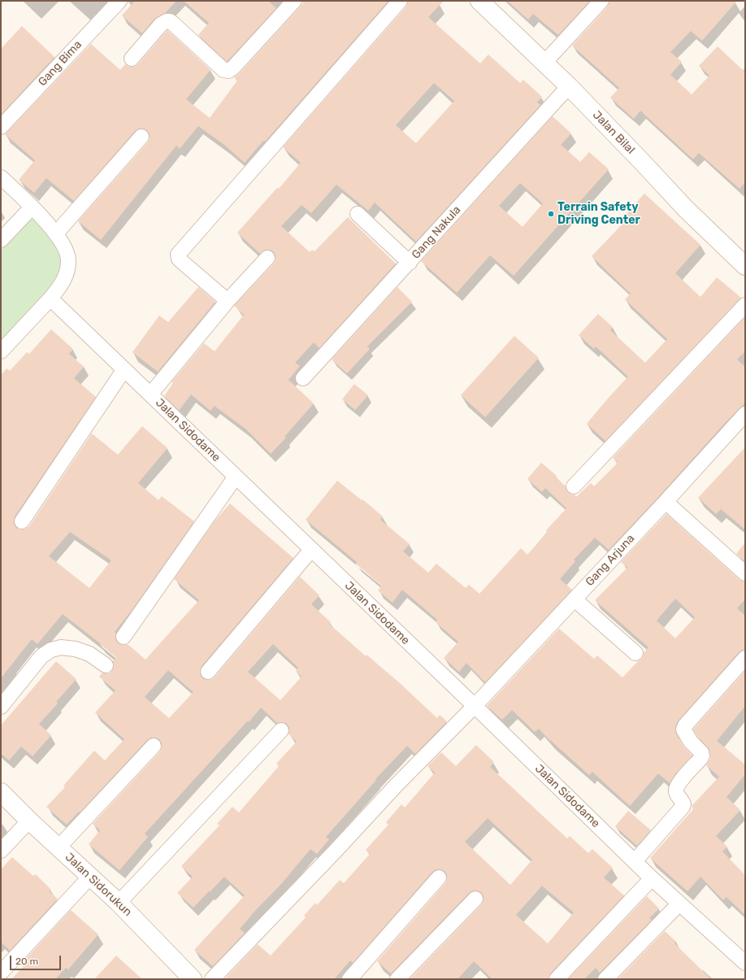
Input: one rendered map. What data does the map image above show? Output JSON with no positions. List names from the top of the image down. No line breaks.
{"streets":{"main road":["Jalan Bilal","Jalan Sidorukun"],"street":["Gang Bima","Gang Nakula","Jalan Sidodame","Gang Arjuna"]},"crossings":[["Jalan Bilal","Gang Nakula"],["Jalan Sidodame","Gang Arjuna"]],"places":["Terrain Safety Driving Center"],"scale_bar":"20 m"}
